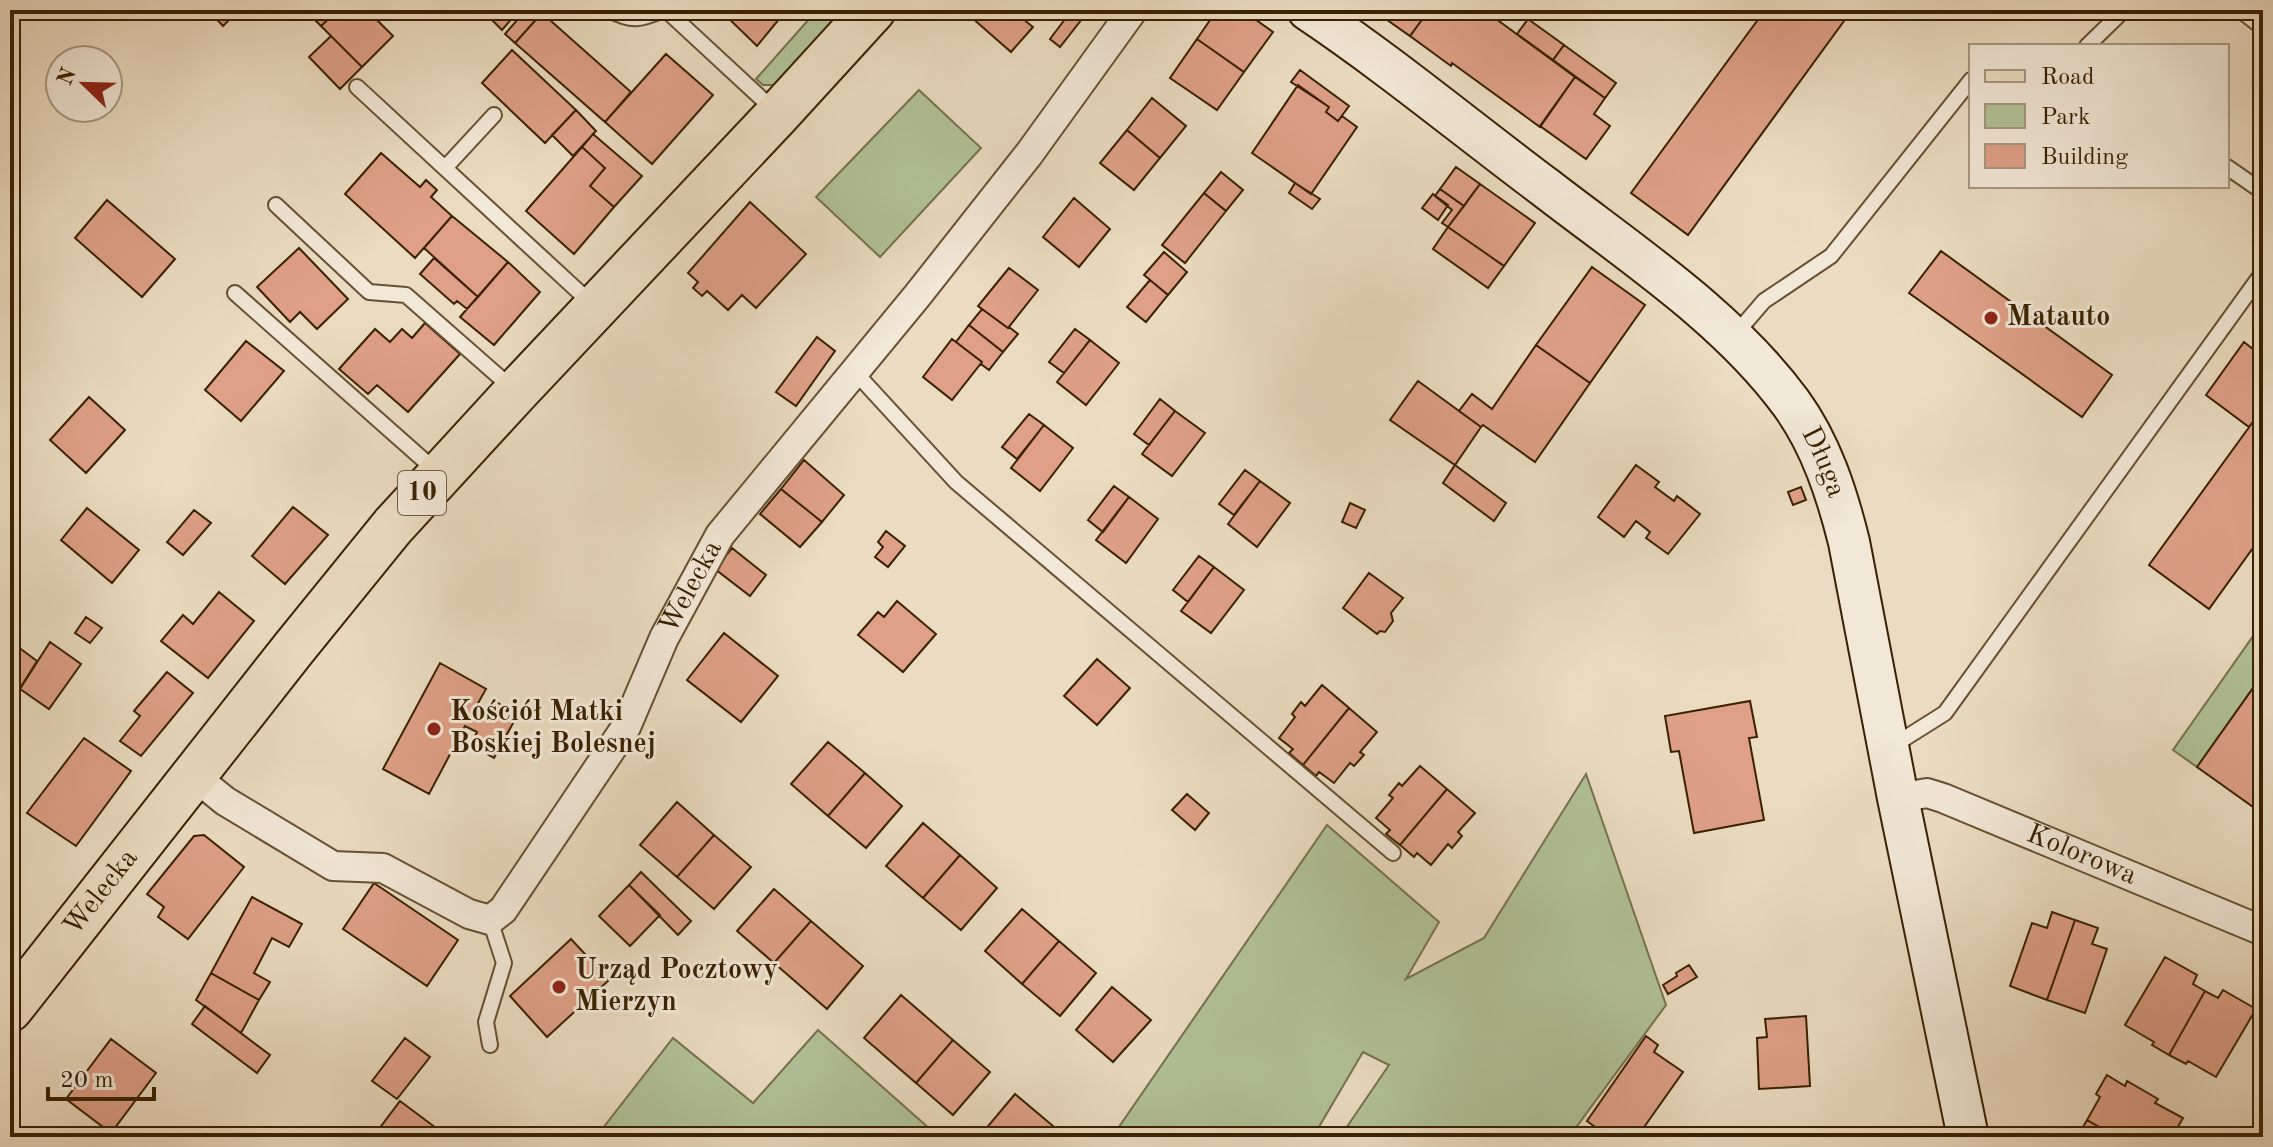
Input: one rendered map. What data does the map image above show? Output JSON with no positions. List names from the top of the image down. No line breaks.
{"streets":{"main road":["10","Welecka"],"street":["Długa","Kolorowa"]},"crossings":[["Długa","Kolorowa"]],"places":["Matauto","Kościół Matki Boskiej Bolesnej","Urząd Pocztowy Mierzyn"],"legend":["Road","Park","Building"],"scale_bar":"20 m","north":"top left"}
